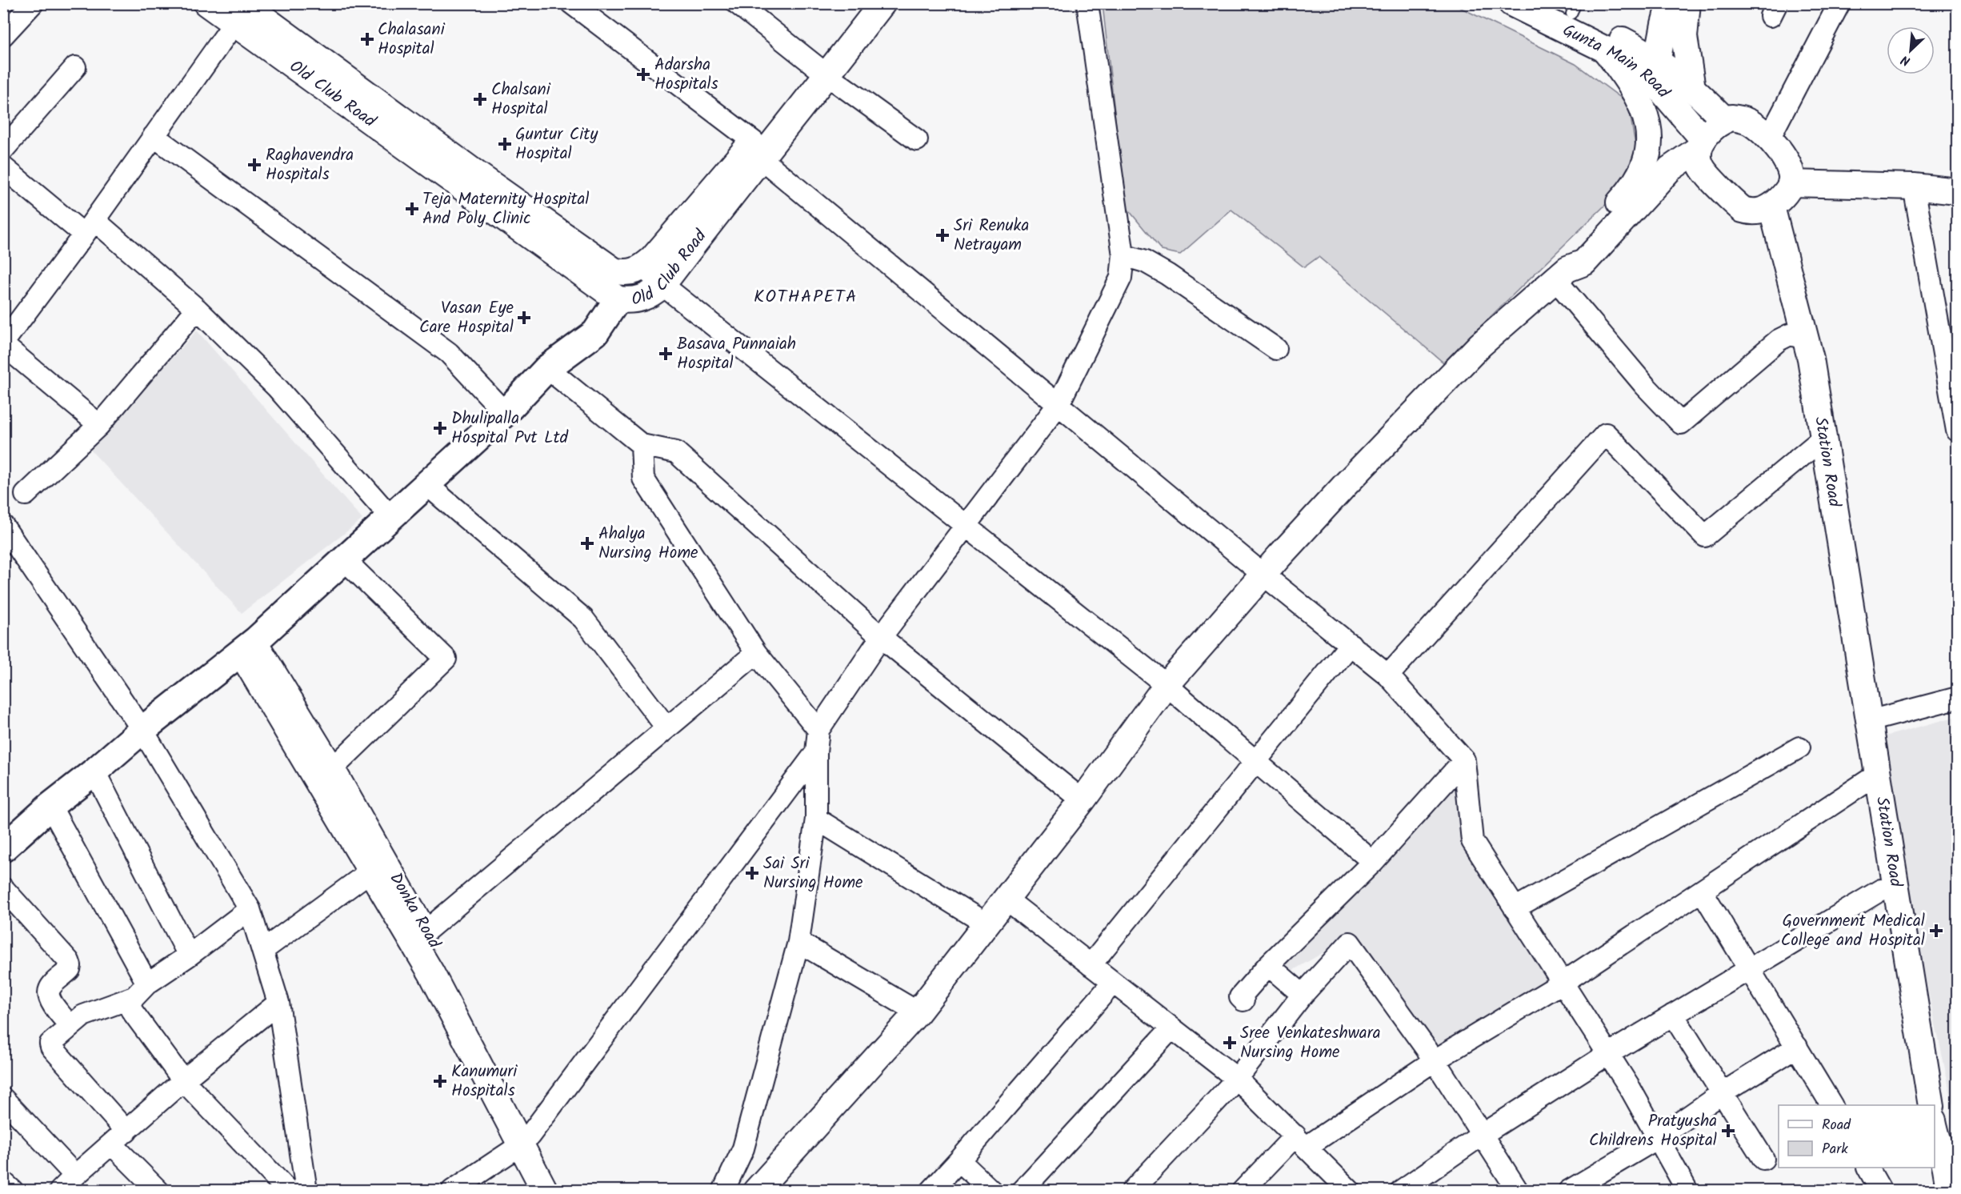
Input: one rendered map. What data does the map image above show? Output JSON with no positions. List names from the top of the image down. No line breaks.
{"streets":{"street":["Gunta Main Road","Old Club Road","Station Road","Donka Road"]},"crossings":[["Gunta Main Road","Station Road"]],"districts":["KOTHAPETA"],"places":{"health":["Chalasani Hospital","Adarsha Hospitals","Chalsani Hospital","Guntur City Hospital","Raghavendra Hospitals","Teja Maternity Hospital And Poly Clinic","Sri Renuka Netrayam","Vasan Eye Care Hospital","Basava Punnaiah Hospital","Dhulipalla Hospital Pvt Ltd","Ahalya Nursing Home","Sai Sri Nursing Home","Government Medical College and Hospital","Sree Venkateshwara Nursing Home","Kanumuri Hospitals","Pratyusha Childrens Hospital"]},"legend":["Road","Park"],"north":"bottom left"}
